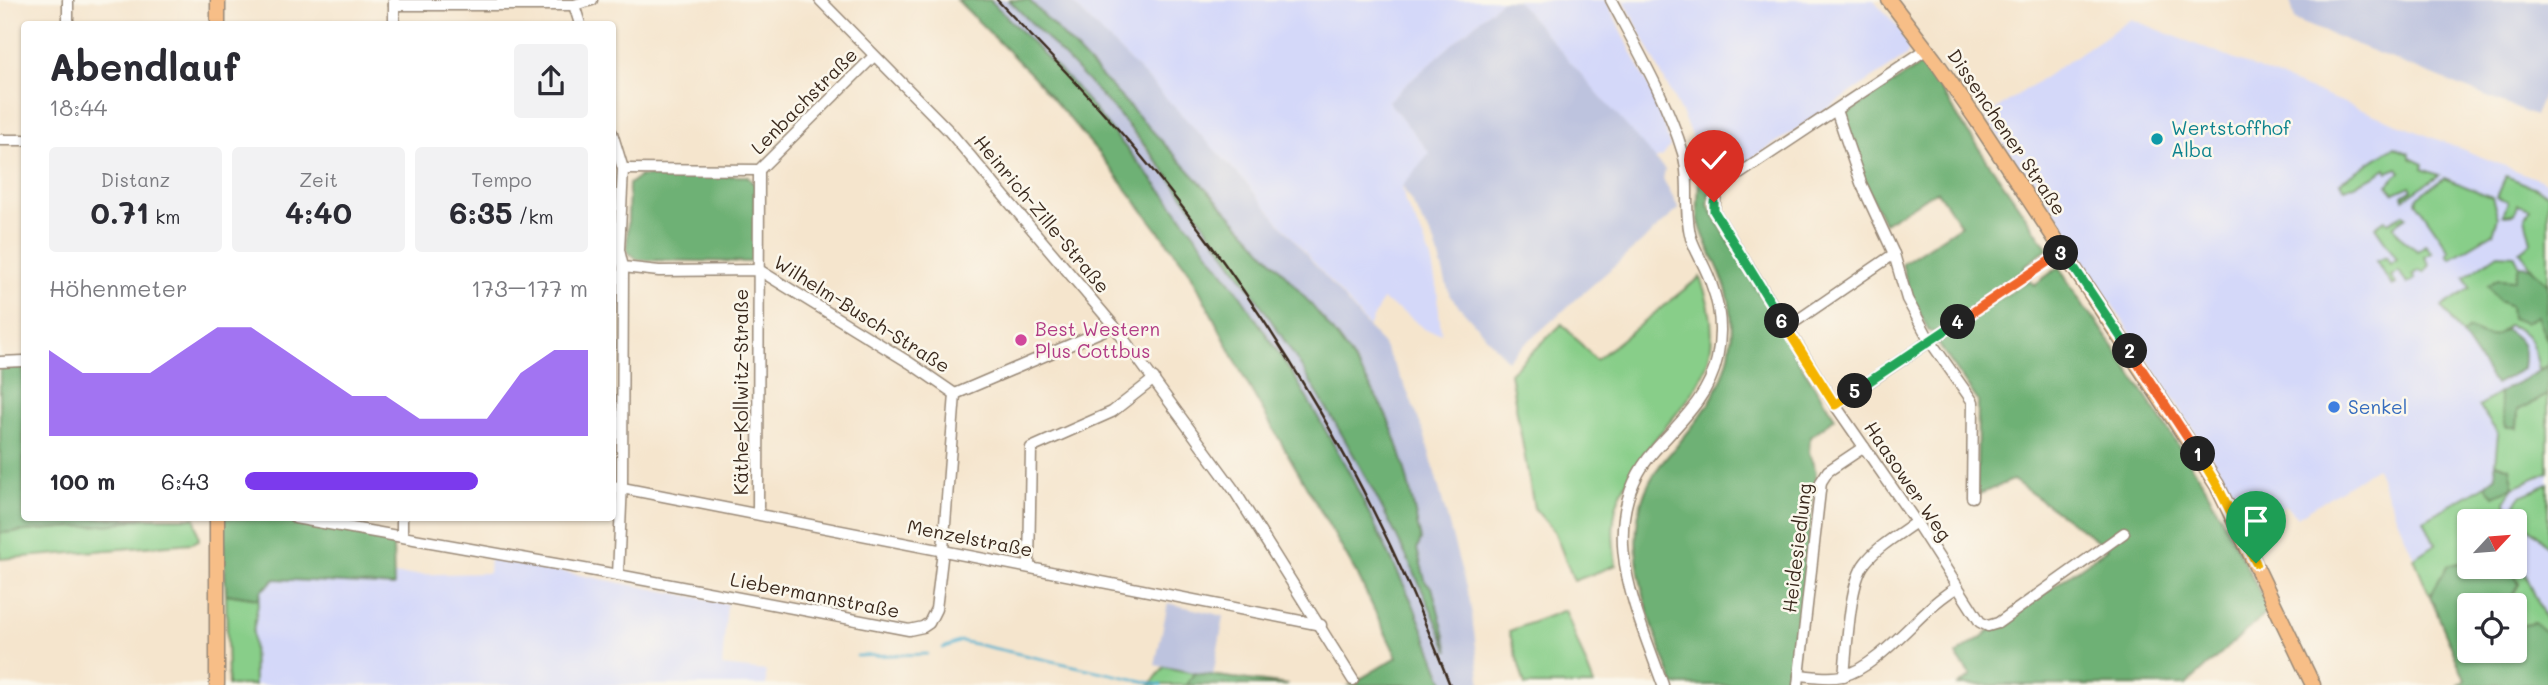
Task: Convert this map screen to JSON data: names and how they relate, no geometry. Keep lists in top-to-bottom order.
{
  "streets": {
    "main road": ["Dissenchener Straße"],
    "street": [
      "Lenbachstraße",
      "Heinrich-Zille-Straße",
      "Wilhelm-Busch-Straße",
      "Käthe-Kollwitz-Straße",
      "Haasower Weg",
      "Menzelstraße",
      "Heidesiedlung",
      "Liebermannstraße"
    ]
  },
  "crossings": [
    ["Lenbachstraße", "Heinrich-Zille-Straße"],
    ["Lenbachstraße", "Wilhelm-Busch-Straße"],
    ["Lenbachstraße", "Käthe-Kollwitz-Straße"],
    ["Heinrich-Zille-Straße", "Menzelstraße"],
    ["Wilhelm-Busch-Straße", "Käthe-Kollwitz-Straße"],
    ["Wilhelm-Busch-Straße", "Liebermannstraße"],
    ["Käthe-Kollwitz-Straße", "Menzelstraße"],
    ["Haasower Weg", "Heidesiedlung"],
    ["Menzelstraße", "Liebermannstraße"]
  ],
  "places": ["Wertstoffhof Alba", "Best Western Plus Cottbus", "Senkel"],
  "north": "top right",
  "page": {
    "heading": ["Abendlauf", "18:44"],
    "stats": [
      ["Distanz", "0.71 km"],
      ["Zeit", "4:40"],
      ["Tempo", "6:35 /km"]
    ],
    "pins": [
      "3",
      "6",
      "4",
      "2",
      "5",
      "1"
    ],
    "chart": ["Höhenmeter", "173–177 m"],
    "list": [
      {
        "name": "100 m",
        "note": "6:43"
      }
    ]
  }
}
